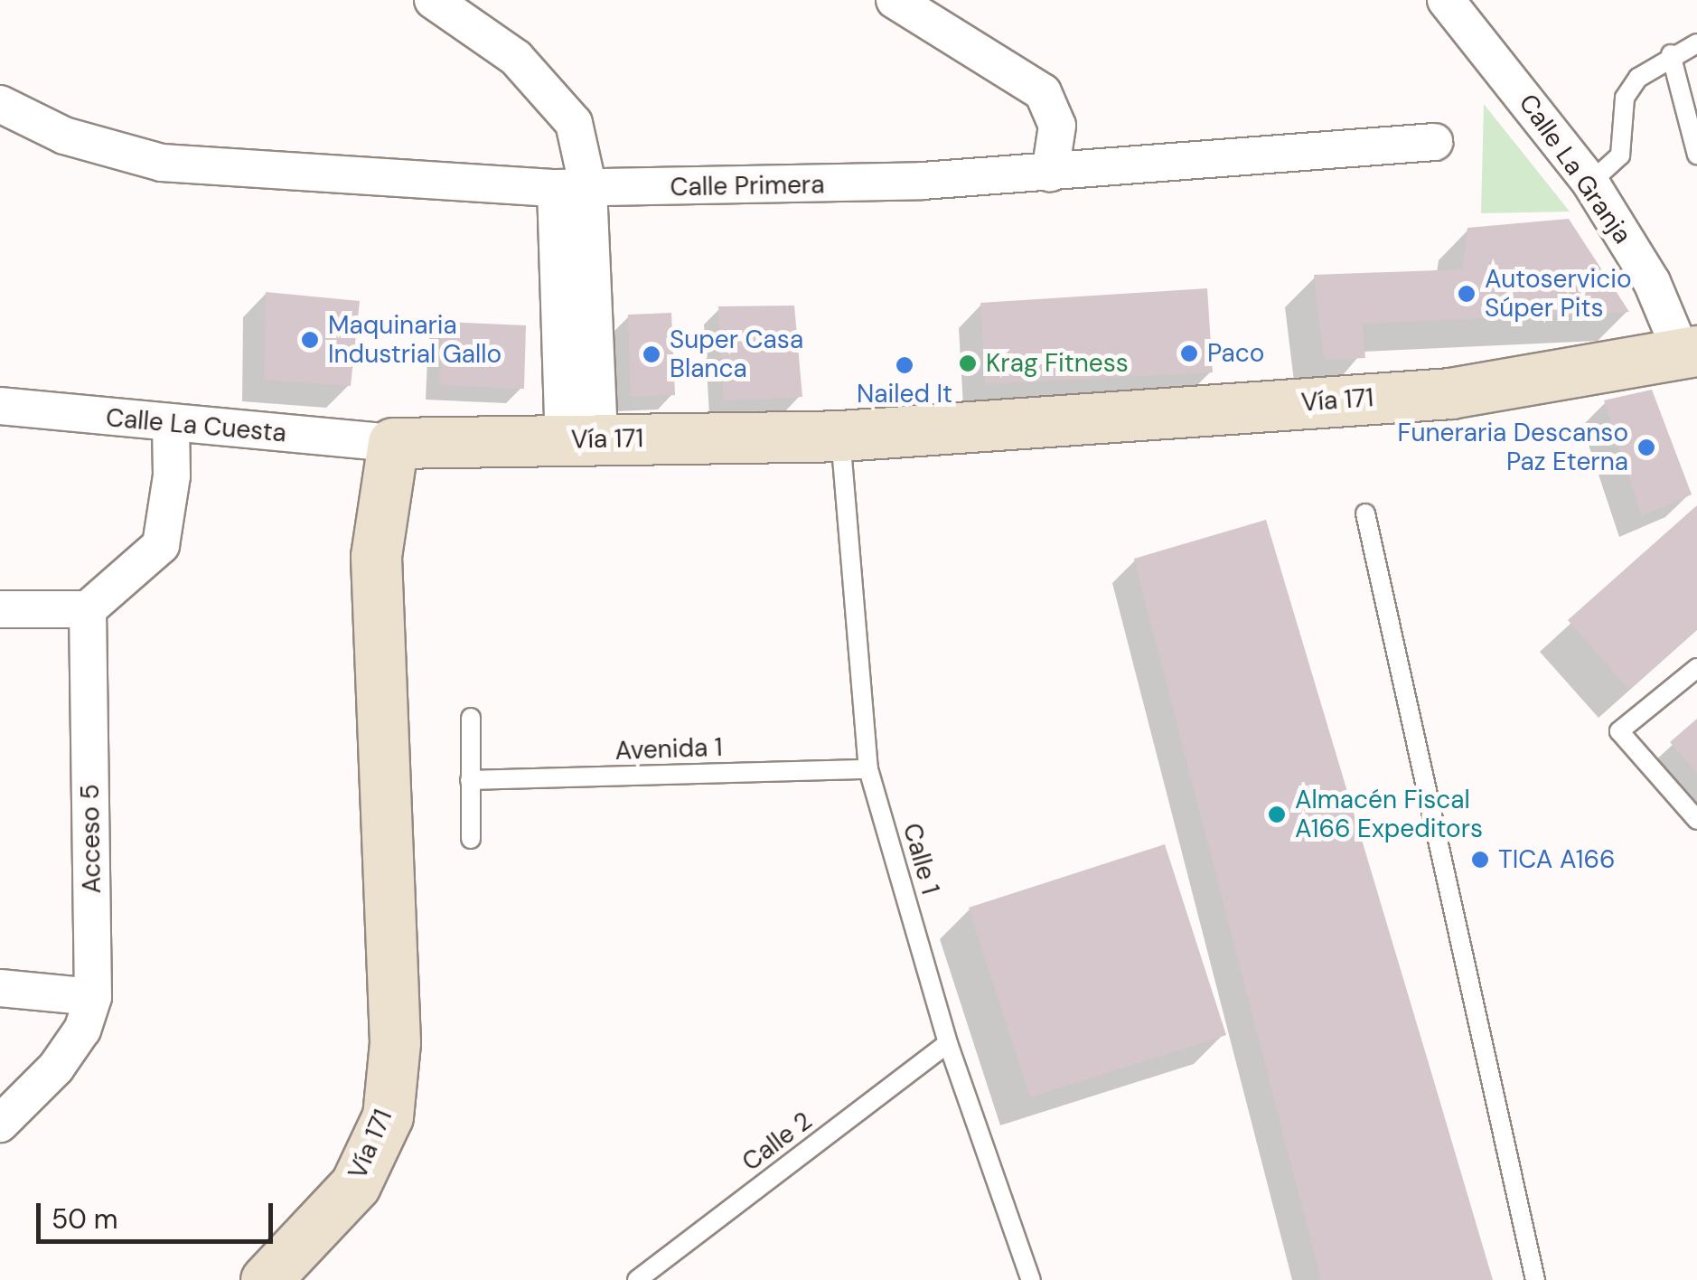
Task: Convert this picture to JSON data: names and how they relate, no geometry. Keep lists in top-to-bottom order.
{
  "streets": {
    "main road": ["Vía 171"],
    "street": [
      "Calle La Granja",
      "Calle Primera",
      "Calle La Cuesta",
      "Acceso 5"
    ],
    "lane": ["Avenida 1", "Calle 1", "Calle 2"]
  },
  "crossings": [
    ["Calle La Granja", "Vía 171"],
    ["Vía 171", "Calle La Cuesta"],
    ["Vía 171", "Calle 1"],
    ["Avenida 1", "Calle 1"],
    ["Calle 1", "Calle 2"]
  ],
  "places": [
    "Autoservicio Súper Pits",
    "Maquinaria Industrial Gallo",
    "Paco",
    "Super Casa Blanca",
    "Krag Fitness",
    "Nailed It",
    "Funeraria Descanso Paz Eterna",
    "Almacén Fiscal A166 Expeditors",
    "TICA A166"
  ],
  "scale_bar": "50 m"
}
